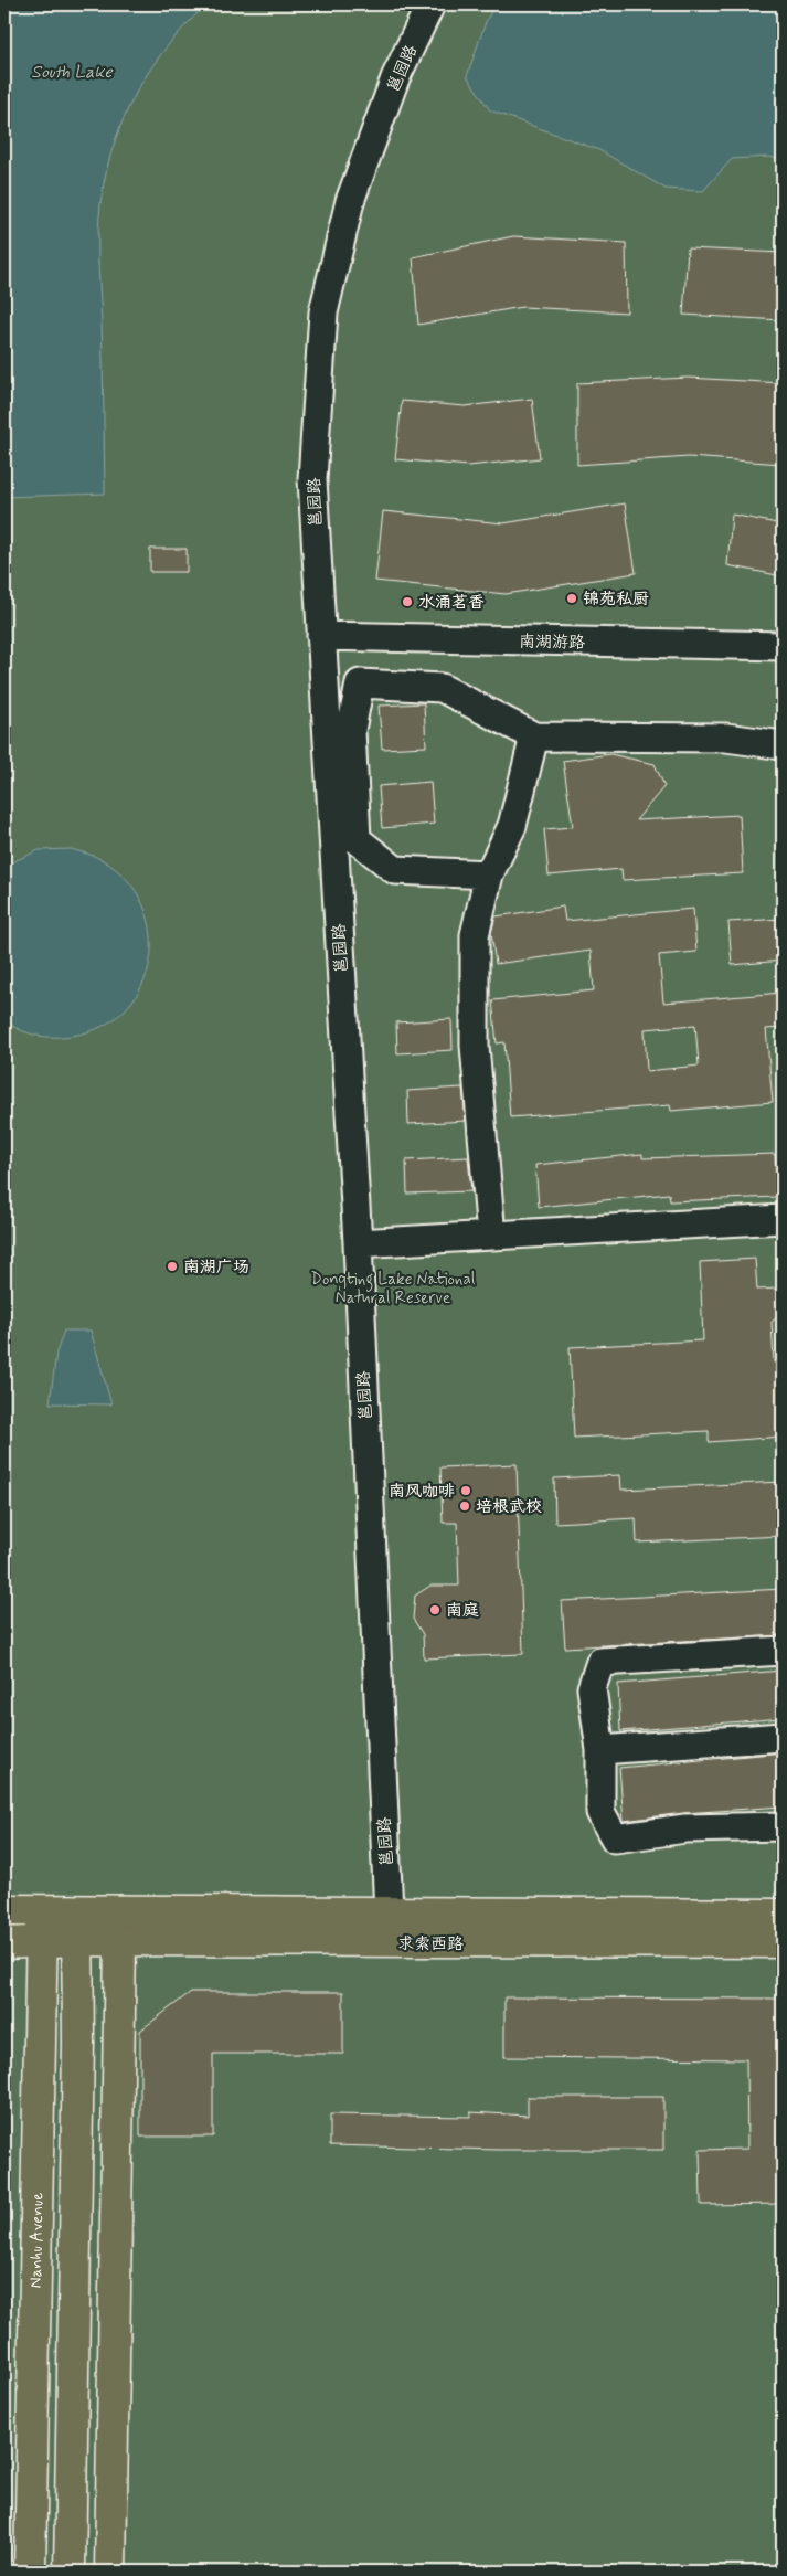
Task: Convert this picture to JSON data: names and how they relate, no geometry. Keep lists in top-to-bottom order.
{
  "streets": {
    "main road": ["求索西路", "Nanhu Avenue"],
    "street": ["邕园路", "南湖游路"]
  },
  "crossings": [
    ["邕园路", "南湖游路"],
    ["邕园路", "求索西路"],
    ["求索西路", "Nanhu Avenue"]
  ],
  "water": ["South Lake"],
  "parks": ["Dongting Lake National Natural Reserve"],
  "places": [
    "锦苑私厨",
    "水涌茗香",
    "南湖广场",
    "南风咖啡",
    "培根武校",
    "南庭"
  ]
}
